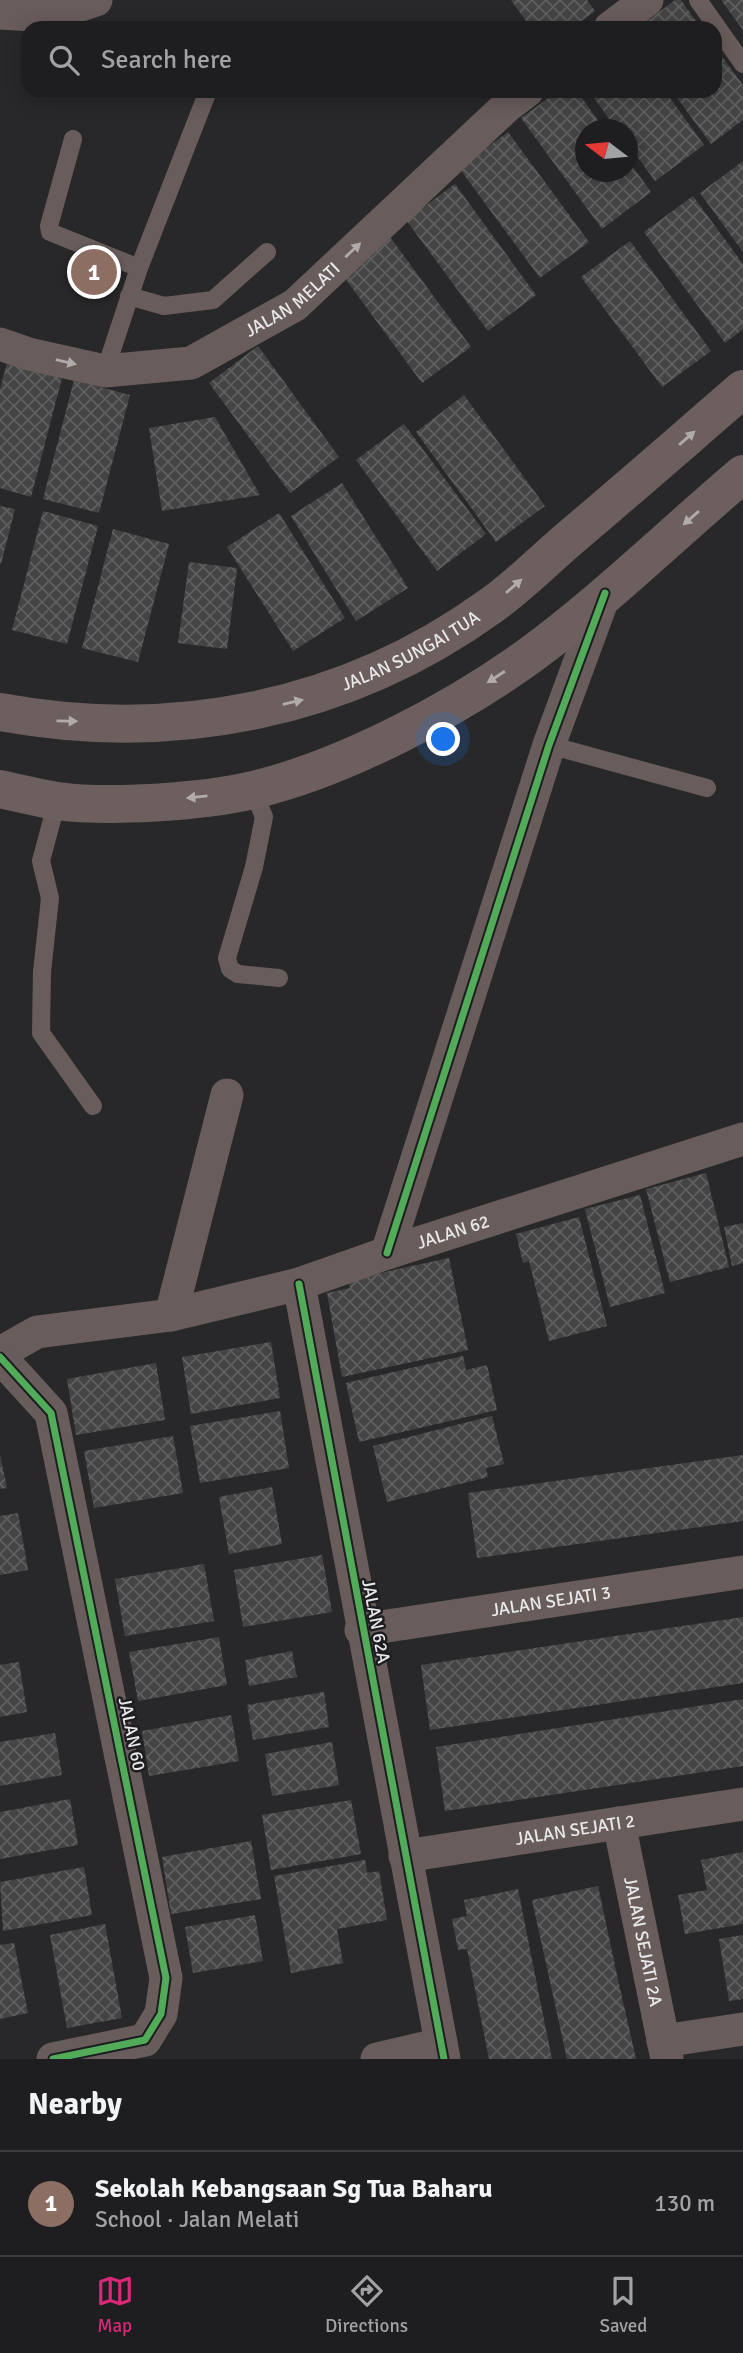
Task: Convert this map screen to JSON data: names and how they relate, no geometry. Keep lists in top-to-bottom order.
{
  "streets": {
    "main road": ["JALAN SUNGAI TUA"],
    "street": [
      "JALAN MELATI",
      "JALAN 62",
      "JALAN SEJATI 3",
      "JALAN 62A",
      "JALAN 60",
      "JALAN SEJATI 2",
      "JALAN SEJATI 2A"
    ]
  },
  "crossings": [
    ["JALAN 62", "JALAN 62A"],
    ["JALAN 62", "JALAN 60"],
    ["JALAN SEJATI 3", "JALAN 62A"],
    ["JALAN 62A", "JALAN SEJATI 2"],
    ["JALAN SEJATI 2", "JALAN SEJATI 2A"]
  ],
  "one_way": ["JALAN MELATI"],
  "north": "left",
  "page": {
    "search": "Search here",
    "pins": "1",
    "heading": "Nearby",
    "list": [
      {
        "mark": "1",
        "name": "Sekolah Kebangsaan Sg Tua Baharu",
        "note": "School · Jalan Melati",
        "value": "130 m"
      }
    ],
    "nav": ["Map", "Directions", "Saved"]
  }
}
